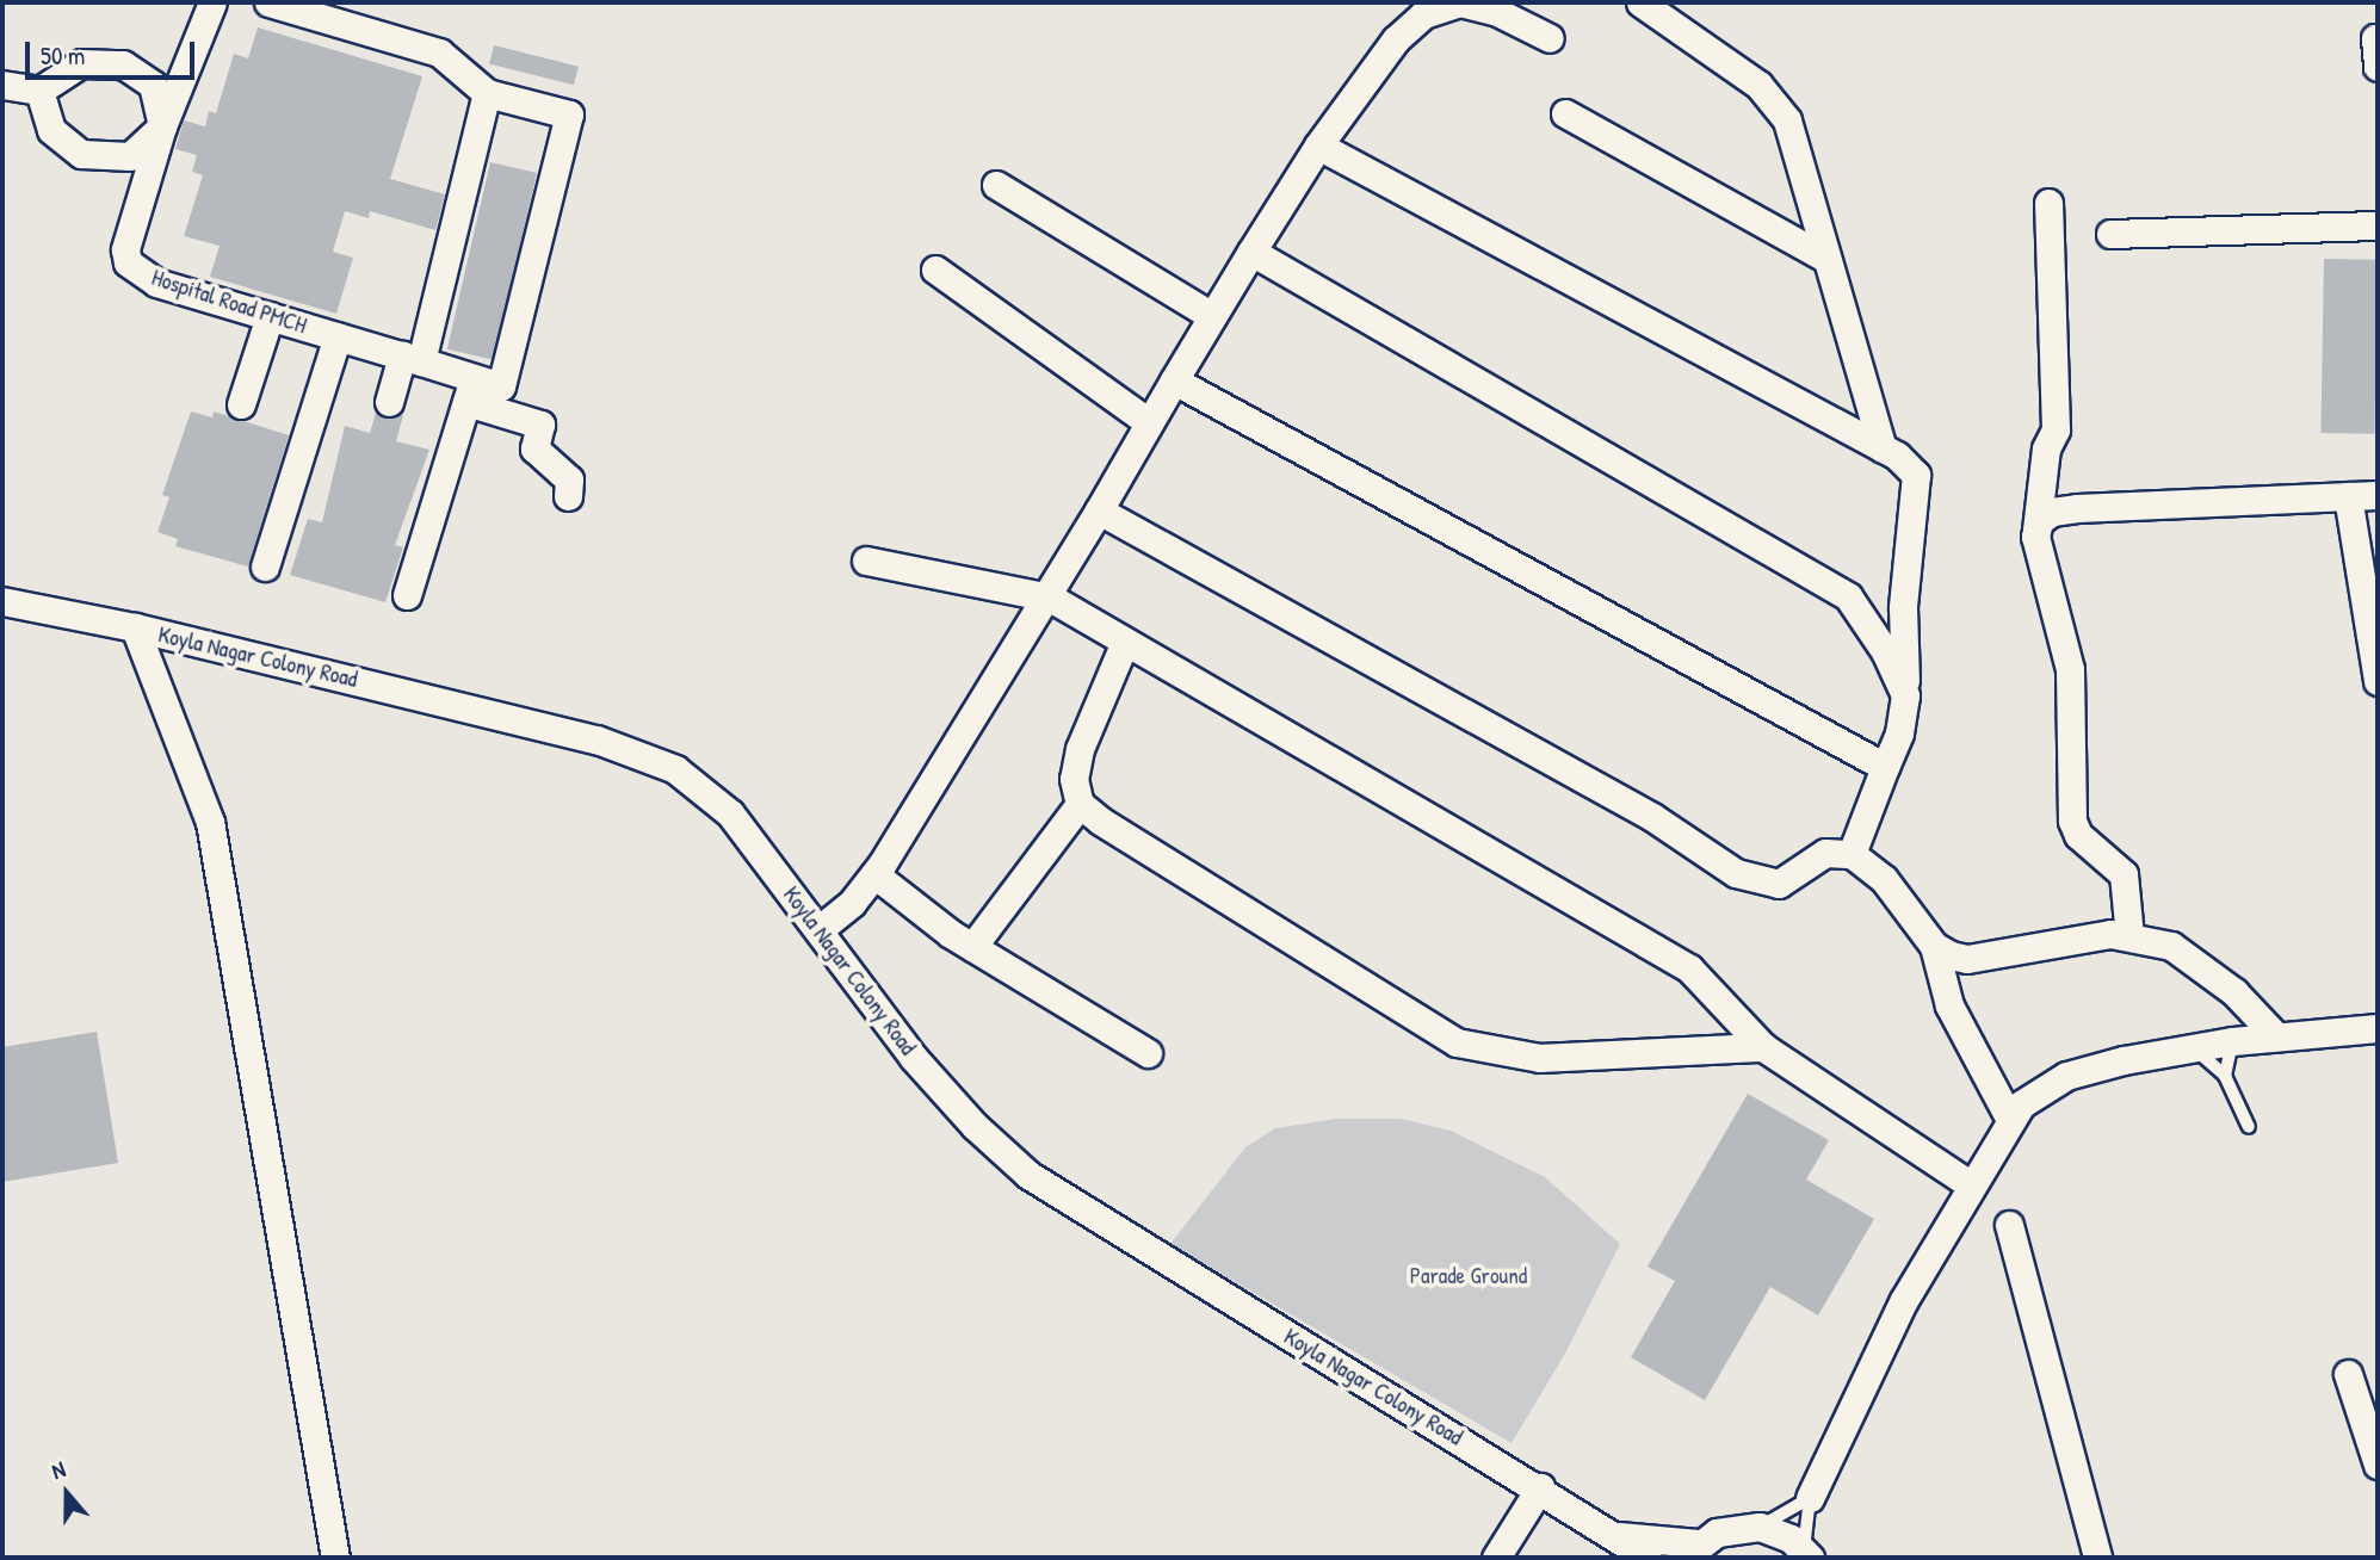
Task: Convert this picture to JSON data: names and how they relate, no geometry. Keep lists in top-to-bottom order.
{
  "streets": {
    "street": ["Hospital Road PMCH", "Koyla Nagar Colony Road"]
  },
  "parks": ["Parade Ground"],
  "scale_bar": "50 m",
  "north": "top"
}
